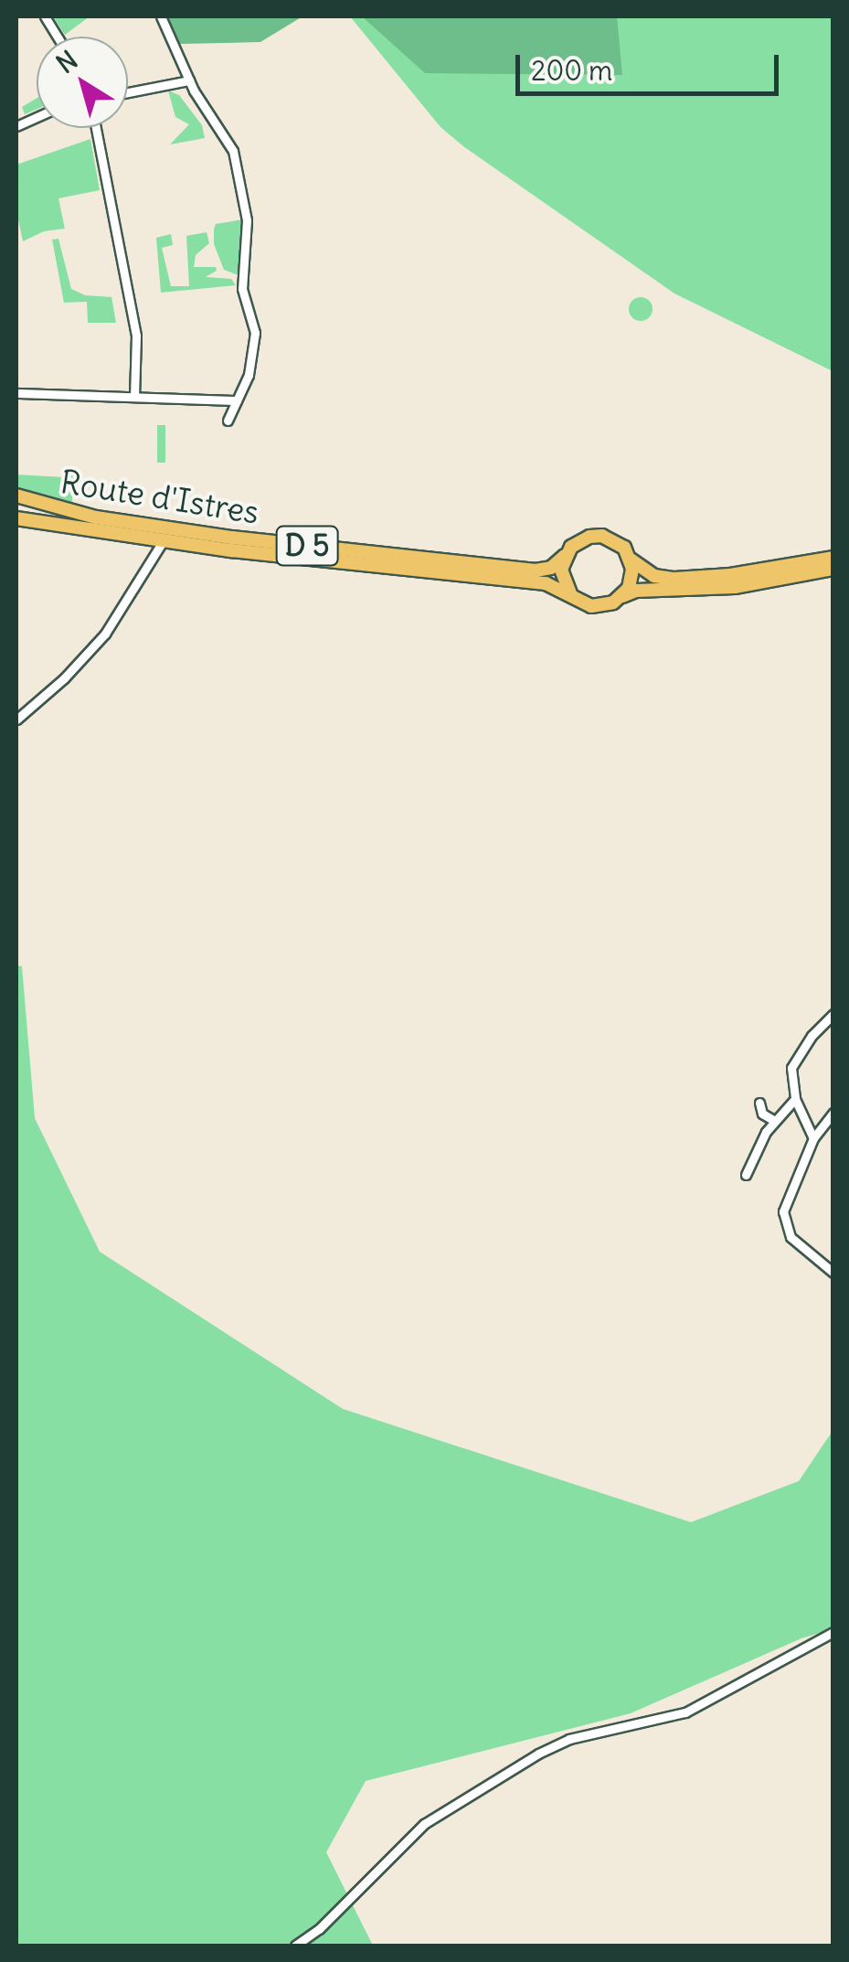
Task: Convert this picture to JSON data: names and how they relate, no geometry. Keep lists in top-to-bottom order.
{
  "streets": {
    "main road": ["Route d'Istres", "D 5"]
  },
  "scale_bar": "200 m",
  "north": "top left"
}
